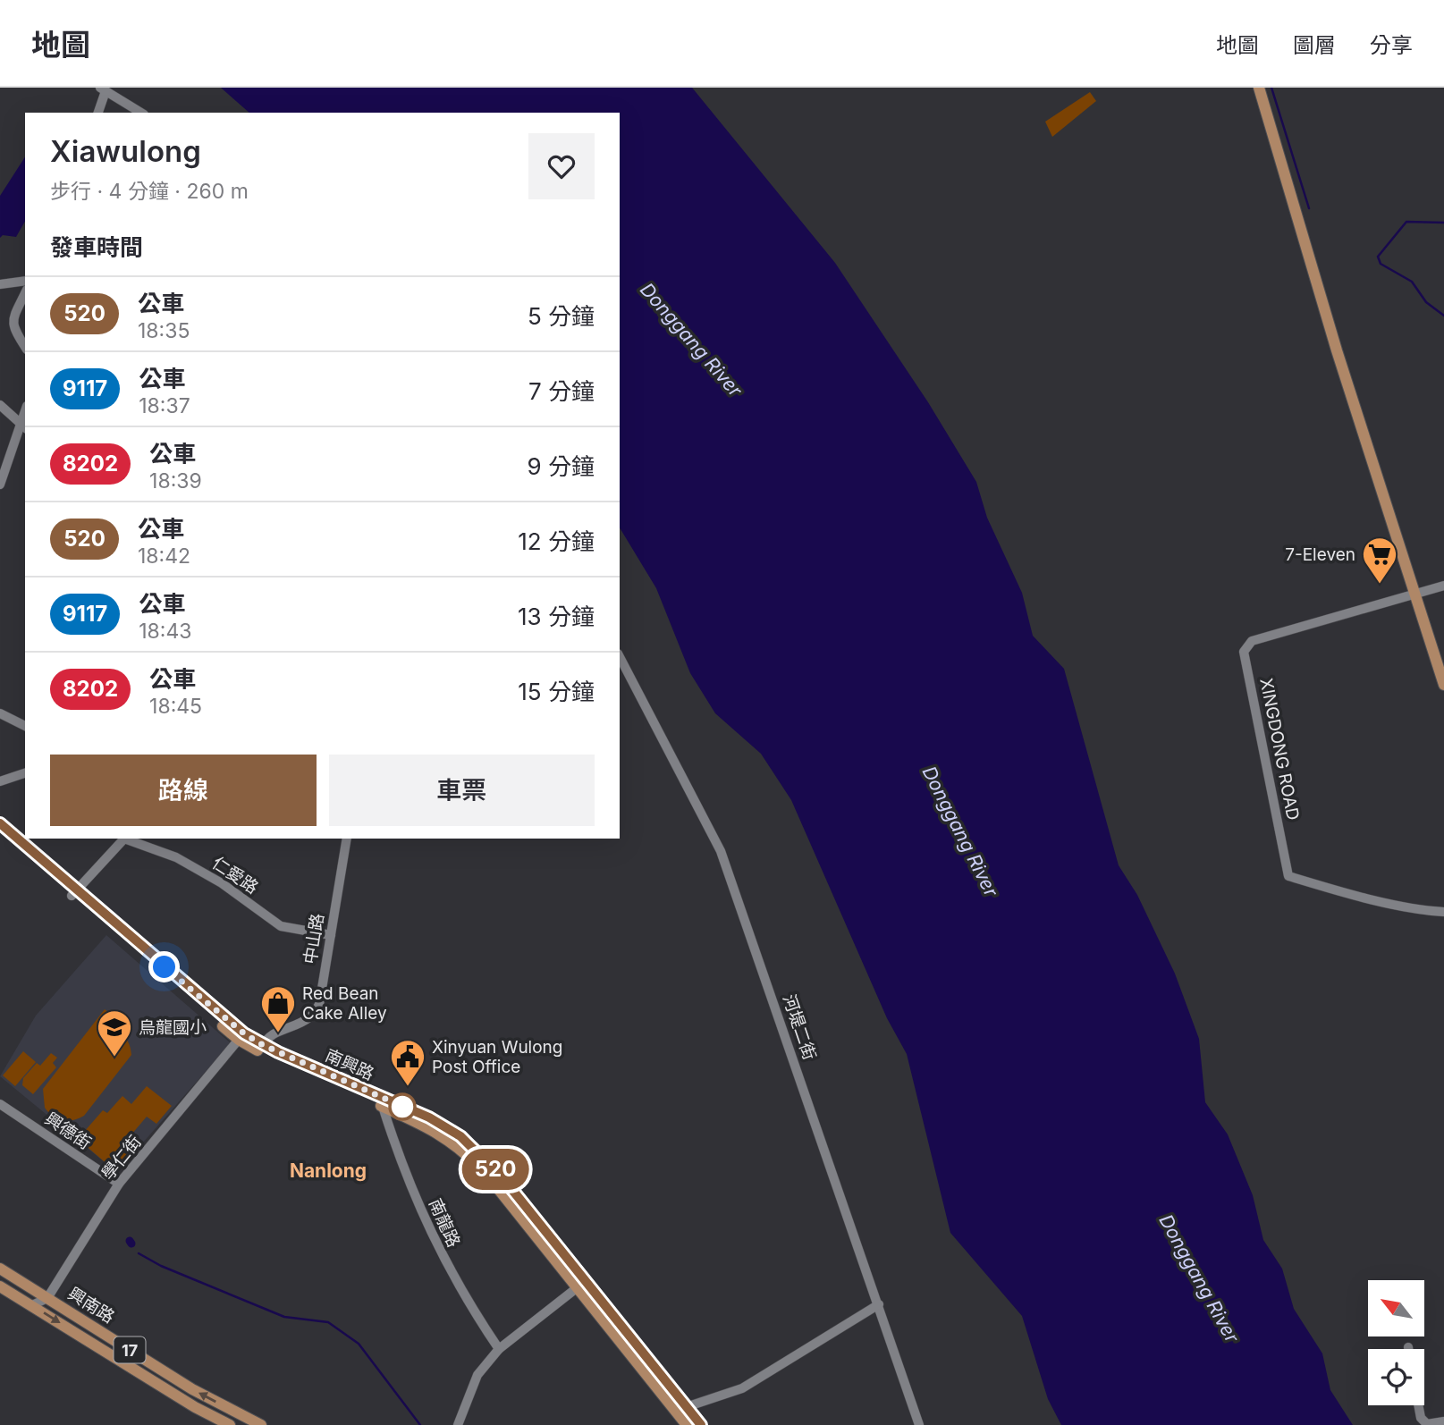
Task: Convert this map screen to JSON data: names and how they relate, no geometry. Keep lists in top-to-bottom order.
{
  "streets": {
    "main road": ["南興路", "興南路", "17"],
    "street": [
      "XINGDONG ROAD",
      "仁愛路",
      "中山路",
      "河堤二街",
      "興德街",
      "學仁街",
      "南龍路"
    ]
  },
  "crossings": [
    ["仁愛路", "中山路"],
    ["仁愛路", "南興路"],
    ["中山路", "南興路"],
    ["南興路", "學仁街"],
    ["南興路", "南龍路"],
    ["興德街", "學仁街"],
    ["學仁街", "興南路"]
  ],
  "districts": ["Nanlong"],
  "water": ["Donggang River"],
  "places": {
    "supermarket": ["7-Eleven"],
    "shop": ["Red Bean Cake Alley"],
    "school or university": ["烏龍國小"],
    "public building": ["Xinyuan Wulong Post Office"]
  },
  "lines": ["bus line 520"],
  "north": "top left",
  "page": {
    "header": "地圖",
    "nav": ["地圖", "圖層", "分享"],
    "on_map": "520",
    "heading": [
      ["Xiawulong", "步行 · 4 分鐘 · 260 m"],
      "發車時間"
    ],
    "list": [
      {
        "mark": "520",
        "name": "公車",
        "note": "18:35",
        "value": "5 分鐘"
      },
      {
        "mark": "9117",
        "name": "公車",
        "note": "18:37",
        "value": "7 分鐘"
      },
      {
        "mark": "8202",
        "name": "公車",
        "note": "18:39",
        "value": "9 分鐘"
      },
      {
        "mark": "520",
        "name": "公車",
        "note": "18:42",
        "value": "12 分鐘"
      },
      {
        "mark": "9117",
        "name": "公車",
        "note": "18:43",
        "value": "13 分鐘"
      },
      {
        "mark": "8202",
        "name": "公車",
        "note": "18:45",
        "value": "15 分鐘"
      }
    ],
    "buttons": ["路線", "車票"]
  }
}
